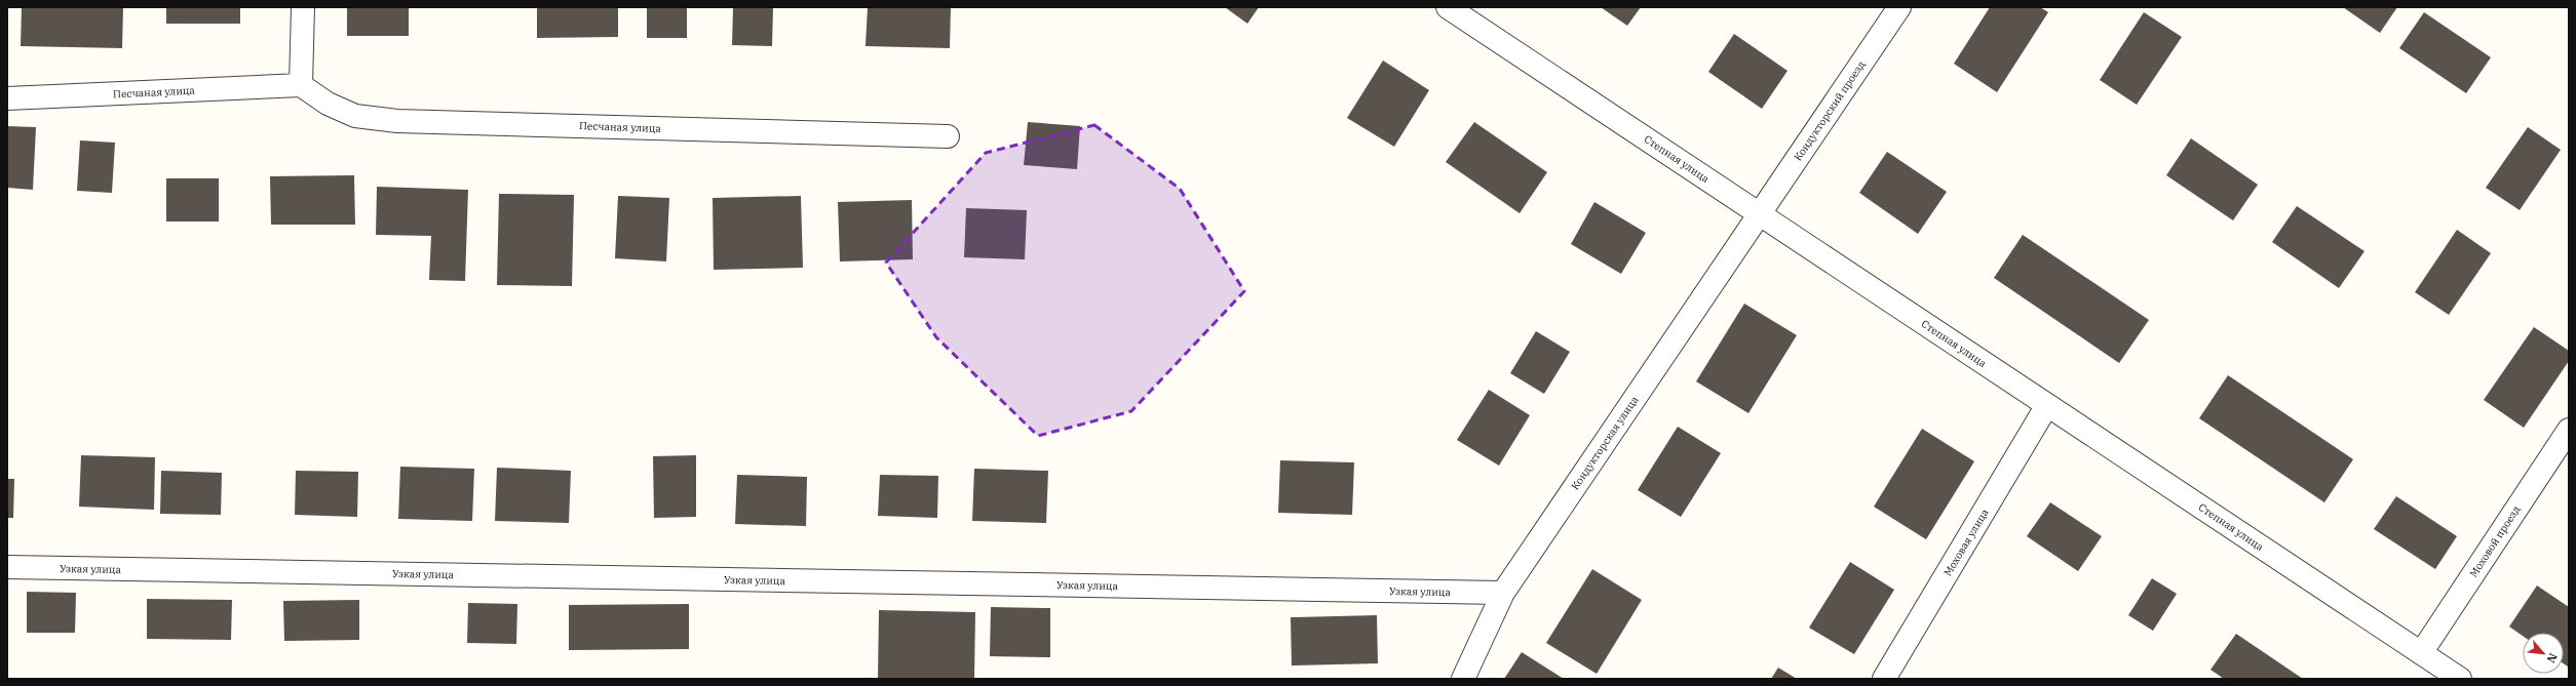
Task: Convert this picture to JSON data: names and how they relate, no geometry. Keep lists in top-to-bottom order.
{
  "streets": {
    "street": [
      "Песчаная улица",
      "Кондукторский проезд",
      "Степная улица",
      "Кондукторская улица",
      "Моховой проезд",
      "Моховая улица",
      "Узкая улица"
    ]
  },
  "crossings": [
    ["Кондукторский проезд", "Степная улица"],
    ["Кондукторский проезд", "Кондукторская улица"],
    ["Степная улица", "Кондукторская улица"],
    ["Степная улица", "Моховой проезд"],
    ["Степная улица", "Моховая улица"],
    ["Кондукторская улица", "Узкая улица"]
  ],
  "north": "bottom right"
}
